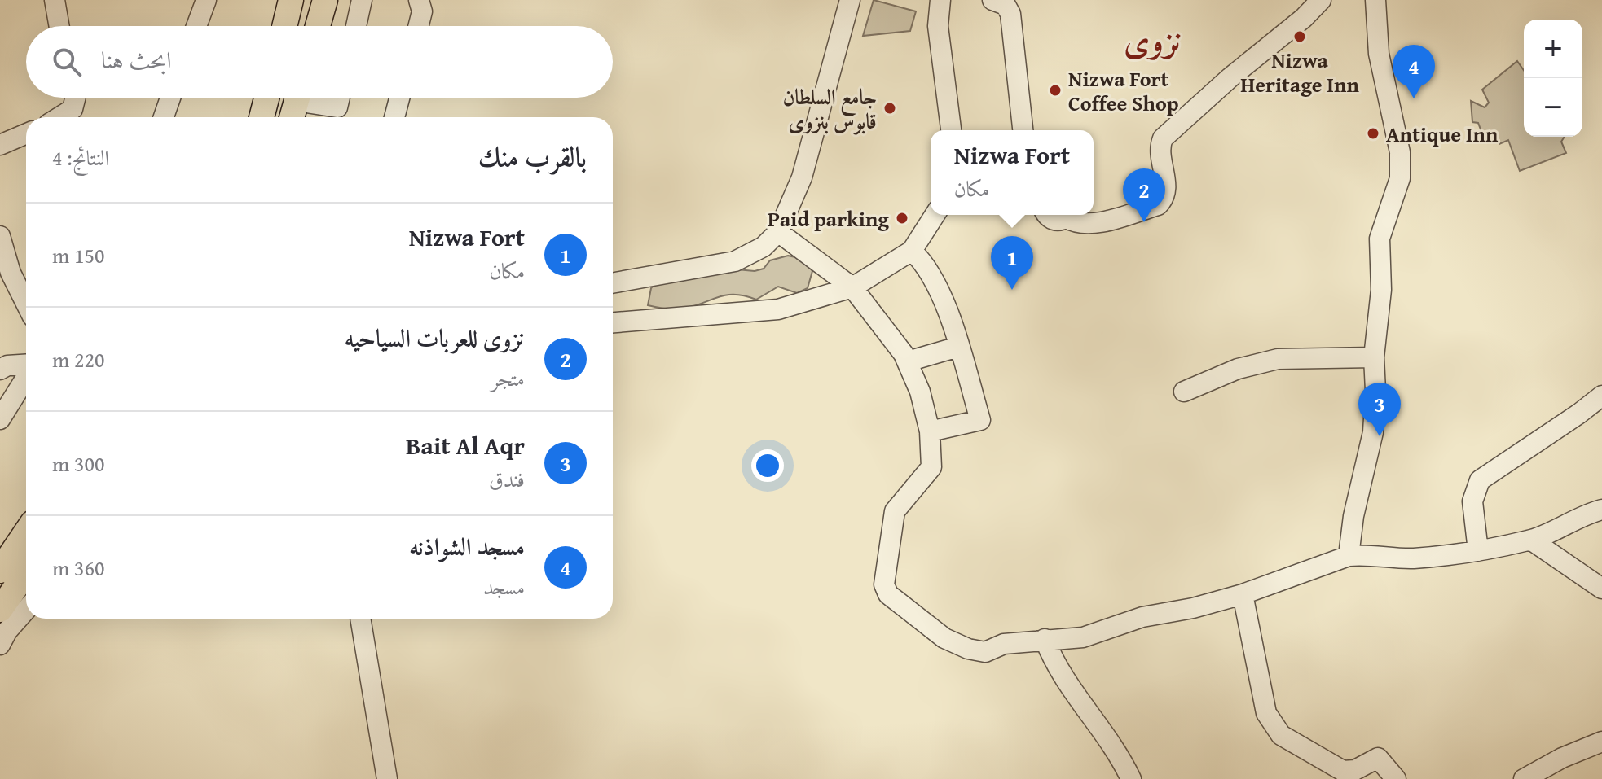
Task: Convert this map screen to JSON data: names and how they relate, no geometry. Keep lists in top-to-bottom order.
{
  "districts": ["نزوى"],
  "places": [
    "Nizwa Heritage Inn",
    "Nizwa Fort Coffee Shop",
    "جامع السلطان قابوس بنزوى",
    "Antique Inn",
    "Paid parking"
  ],
  "page": {
    "map_buttons": ["+", "−"],
    "search": "ابحث هنا",
    "pins": [
      "4",
      "2",
      "1",
      "3"
    ],
    "heading": ["بالقرب منك", "النتائج: 4"],
    "popup": ["Nizwa Fort", "مكان"],
    "list": [
      {
        "mark": "1",
        "name": "Nizwa Fort",
        "note": "مكان",
        "value": "150 m"
      },
      {
        "mark": "2",
        "name": "نزوى للعربات السياحيه",
        "note": "متجر",
        "value": "220 m"
      },
      {
        "mark": "3",
        "name": "Bait Al Aqr",
        "note": "فندق",
        "value": "300 m"
      },
      {
        "mark": "4",
        "name": "مسجد الشواذنه",
        "note": "مسجد",
        "value": "360 m"
      }
    ]
  }
}
